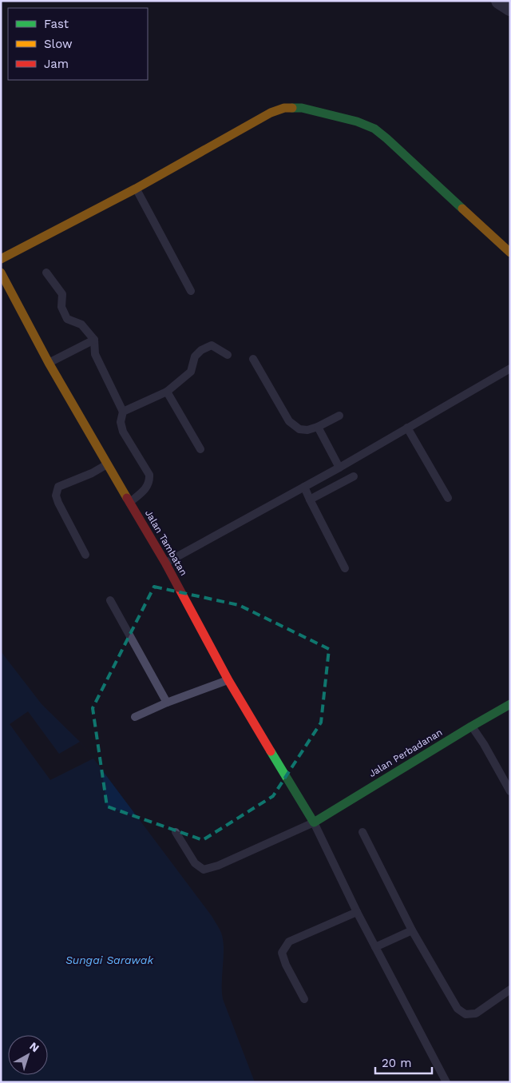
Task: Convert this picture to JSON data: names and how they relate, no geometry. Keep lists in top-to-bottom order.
{
  "streets": {
    "street": ["Jalan Tambatan", "Jalan Perbadanan"]
  },
  "crossings": [
    ["Jalan Tambatan", "Jalan Perbadanan"]
  ],
  "water": ["Sungai Sarawak"],
  "legend": ["Fast", "Slow", "Jam"],
  "scale_bar": "20 m",
  "north": "top right"
}
